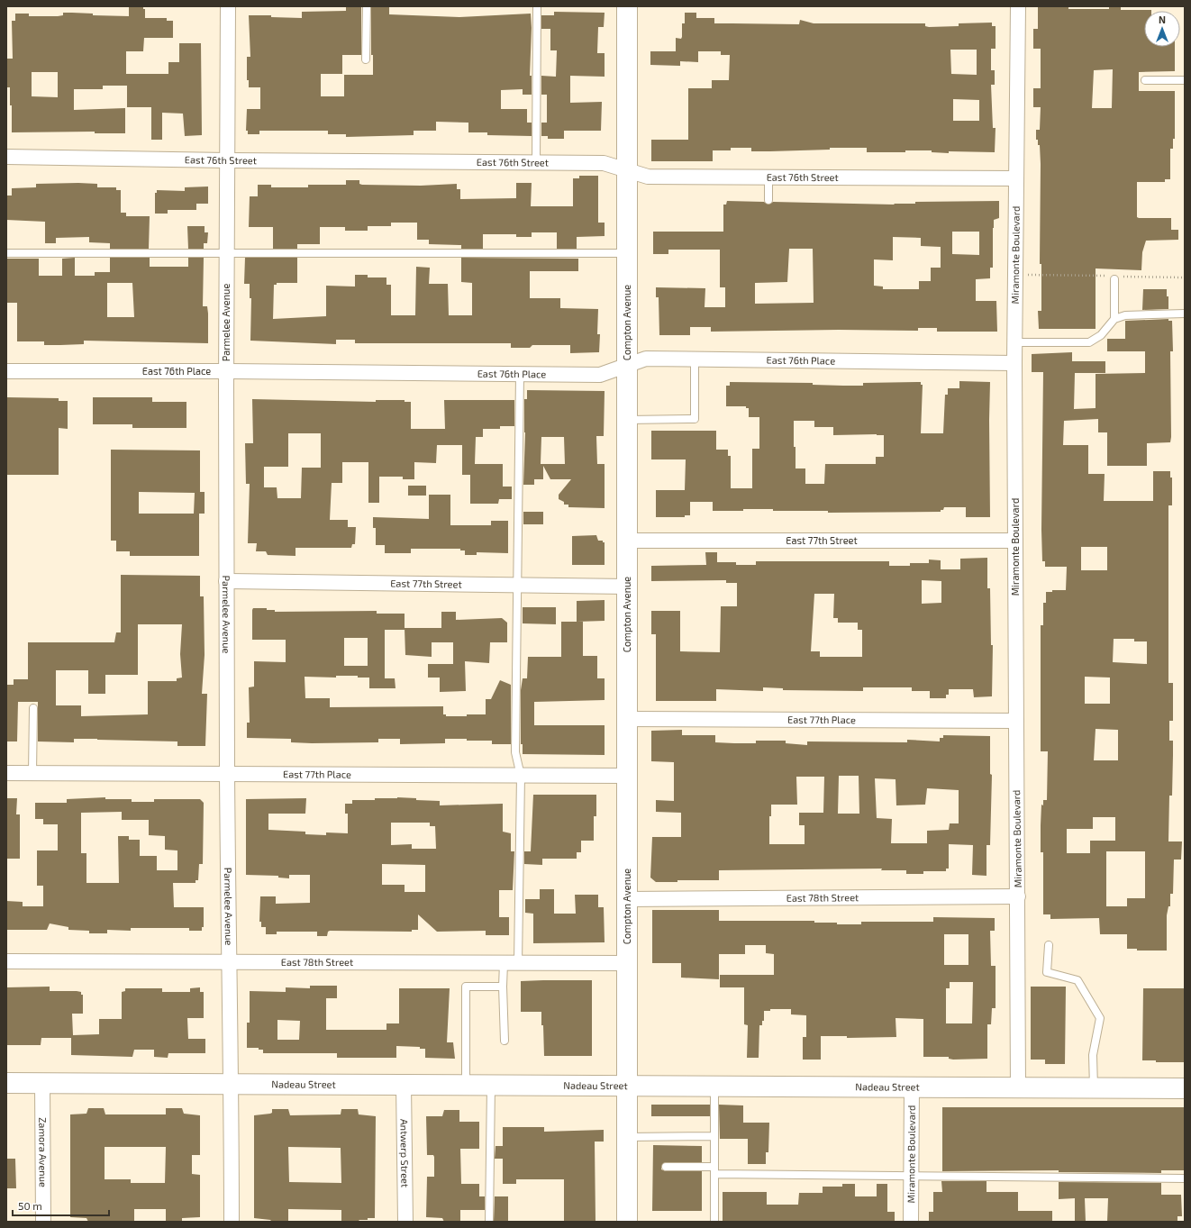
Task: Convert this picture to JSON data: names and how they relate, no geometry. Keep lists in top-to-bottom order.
{
  "streets": {
    "main road": ["Compton Avenue", "Nadeau Street"],
    "street": [
      "East 76th Street",
      "Miramonte Boulevard",
      "Parmelee Avenue",
      "East 76th Place",
      "East 77th Street",
      "East 77th Place",
      "East 78th Street",
      "Zamora Avenue",
      "Antwerp Street"
    ]
  },
  "crossings": [
    ["East 76th Street", "Miramonte Boulevard"],
    ["East 76th Street", "Parmelee Avenue"],
    ["East 76th Street", "Compton Avenue"],
    ["Miramonte Boulevard", "East 76th Place"],
    ["Miramonte Boulevard", "East 77th Street"],
    ["Miramonte Boulevard", "East 77th Place"],
    ["Miramonte Boulevard", "East 78th Street"],
    ["Miramonte Boulevard", "Nadeau Street"],
    ["Parmelee Avenue", "East 76th Place"],
    ["Parmelee Avenue", "East 77th Street"],
    ["Parmelee Avenue", "East 77th Place"],
    ["Parmelee Avenue", "East 78th Street"],
    ["Parmelee Avenue", "Nadeau Street"],
    ["Compton Avenue", "East 76th Place"],
    ["Compton Avenue", "East 77th Street"],
    ["Compton Avenue", "East 77th Place"],
    ["Compton Avenue", "East 78th Street"],
    ["Compton Avenue", "Nadeau Street"],
    ["Nadeau Street", "Zamora Avenue"],
    ["Nadeau Street", "Antwerp Street"]
  ],
  "scale_bar": "50 m",
  "north": "top"
}
